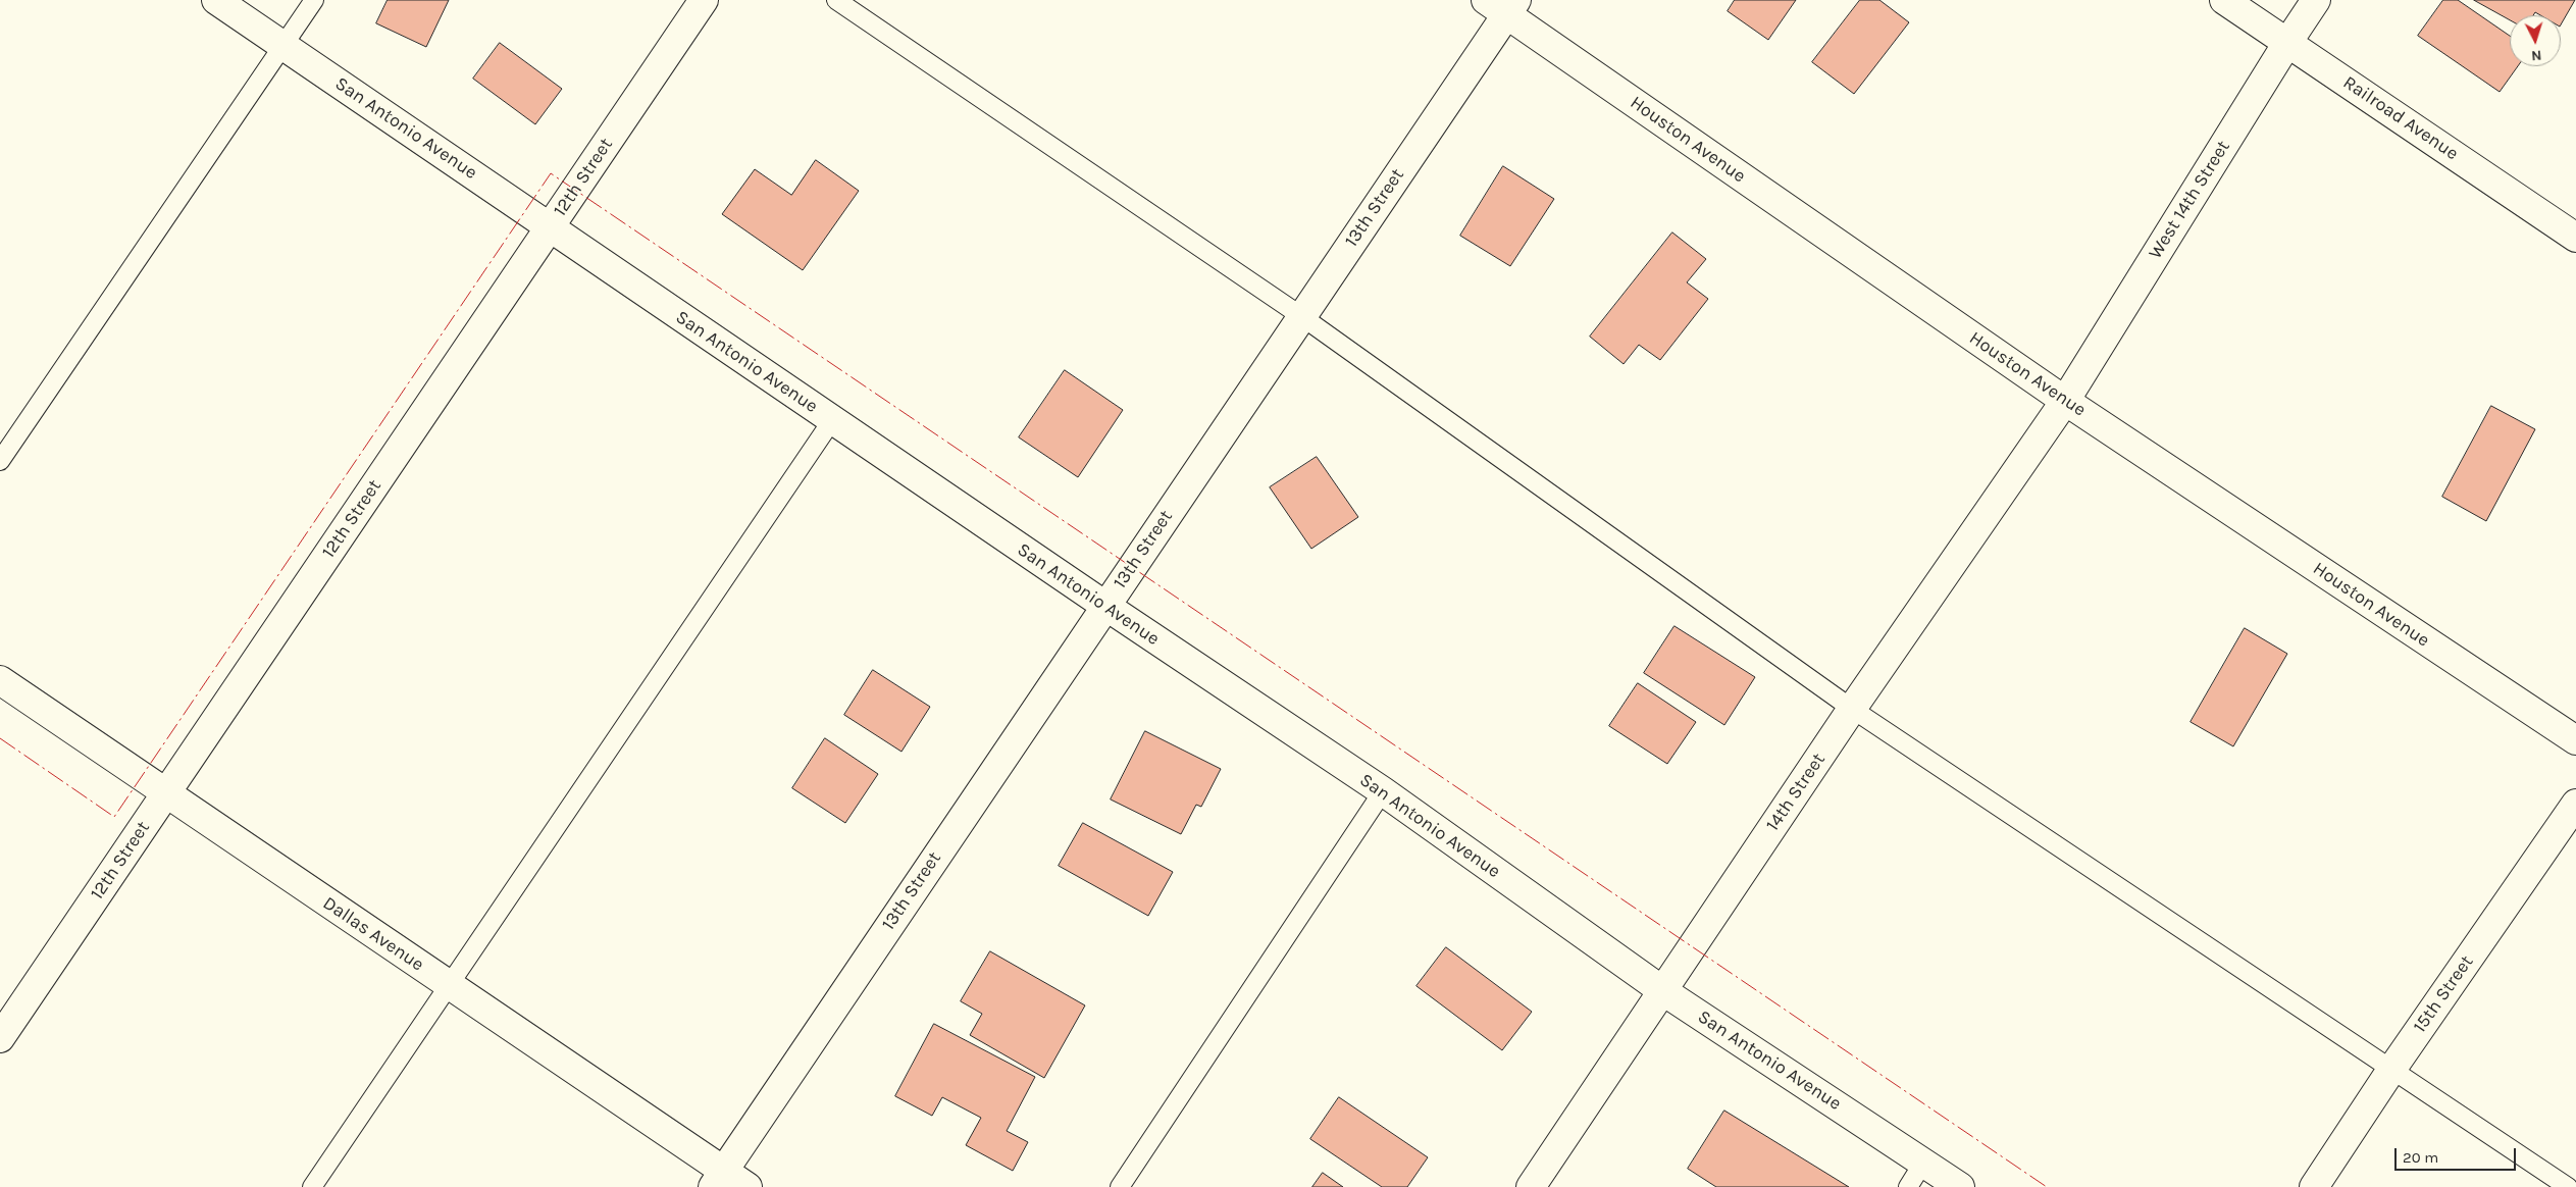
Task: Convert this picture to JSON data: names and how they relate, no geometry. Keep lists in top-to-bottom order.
{
  "streets": {
    "street": [
      "Railroad Avenue",
      "San Antonio Avenue",
      "Houston Avenue",
      "12th Street",
      "West 14th Street",
      "13th Street",
      "14th Street",
      "Dallas Avenue",
      "15th Street"
    ]
  },
  "crossings": [
    ["Railroad Avenue", "West 14th Street"],
    ["San Antonio Avenue", "12th Street"],
    ["San Antonio Avenue", "13th Street"],
    ["San Antonio Avenue", "14th Street"],
    ["Houston Avenue", "West 14th Street"],
    ["Houston Avenue", "13th Street"],
    ["Houston Avenue", "14th Street"],
    ["12th Street", "Dallas Avenue"],
    ["West 14th Street", "14th Street"],
    ["13th Street", "Dallas Avenue"]
  ],
  "scale_bar": "20 m",
  "north": "bottom"
}
